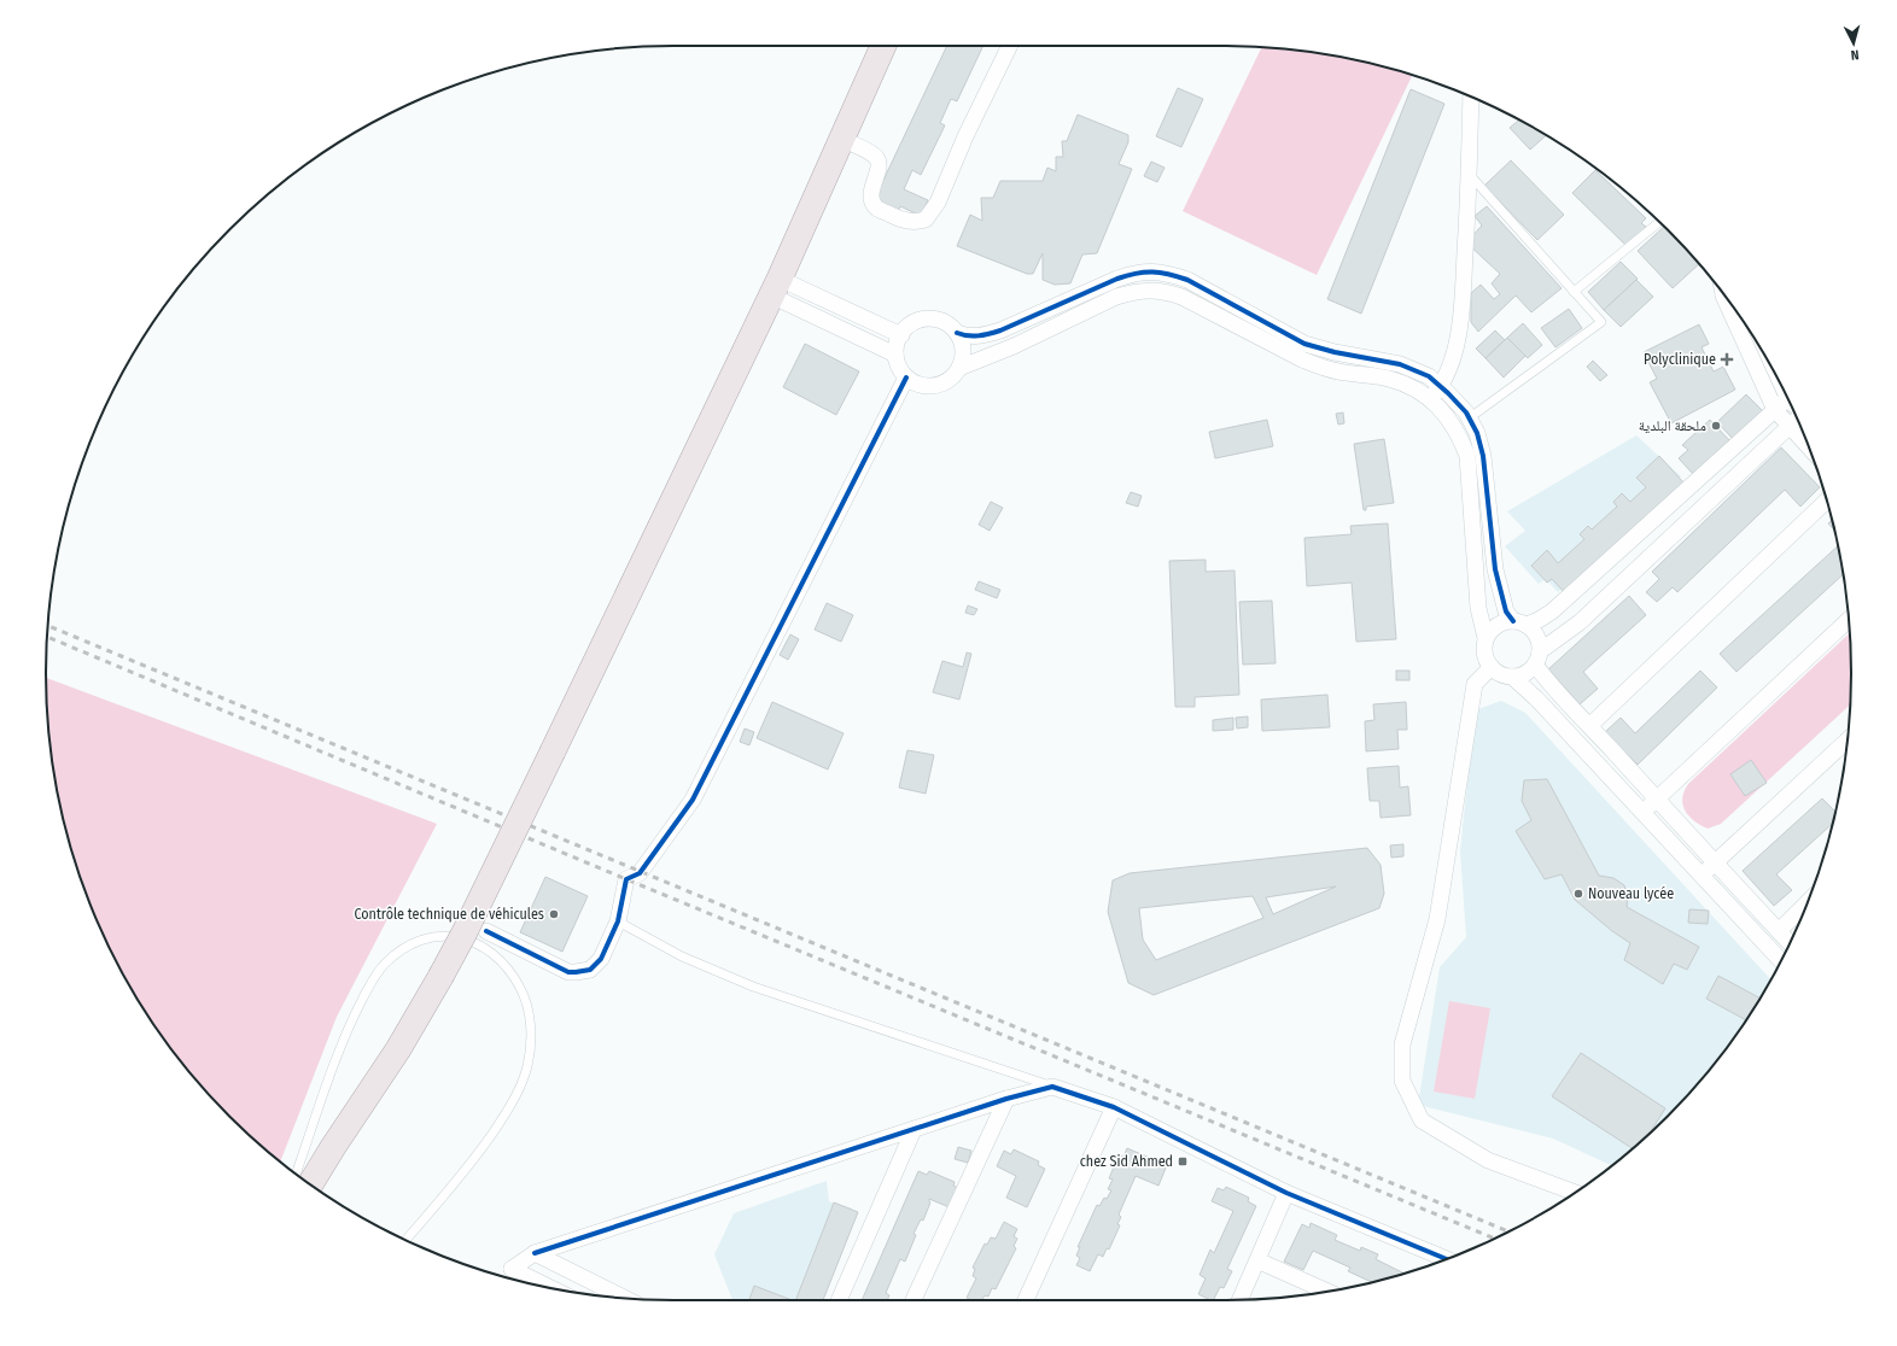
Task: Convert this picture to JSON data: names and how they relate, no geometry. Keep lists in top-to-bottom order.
{
  "places": {
    "health": ["Polyclinique"],
    "other": ["ملحقة البلدية", "Nouveau lycée", "Contrôle technique de véhicules"],
    "transit": ["chez Sid Ahmed"]
  },
  "north": "bottom"
}
